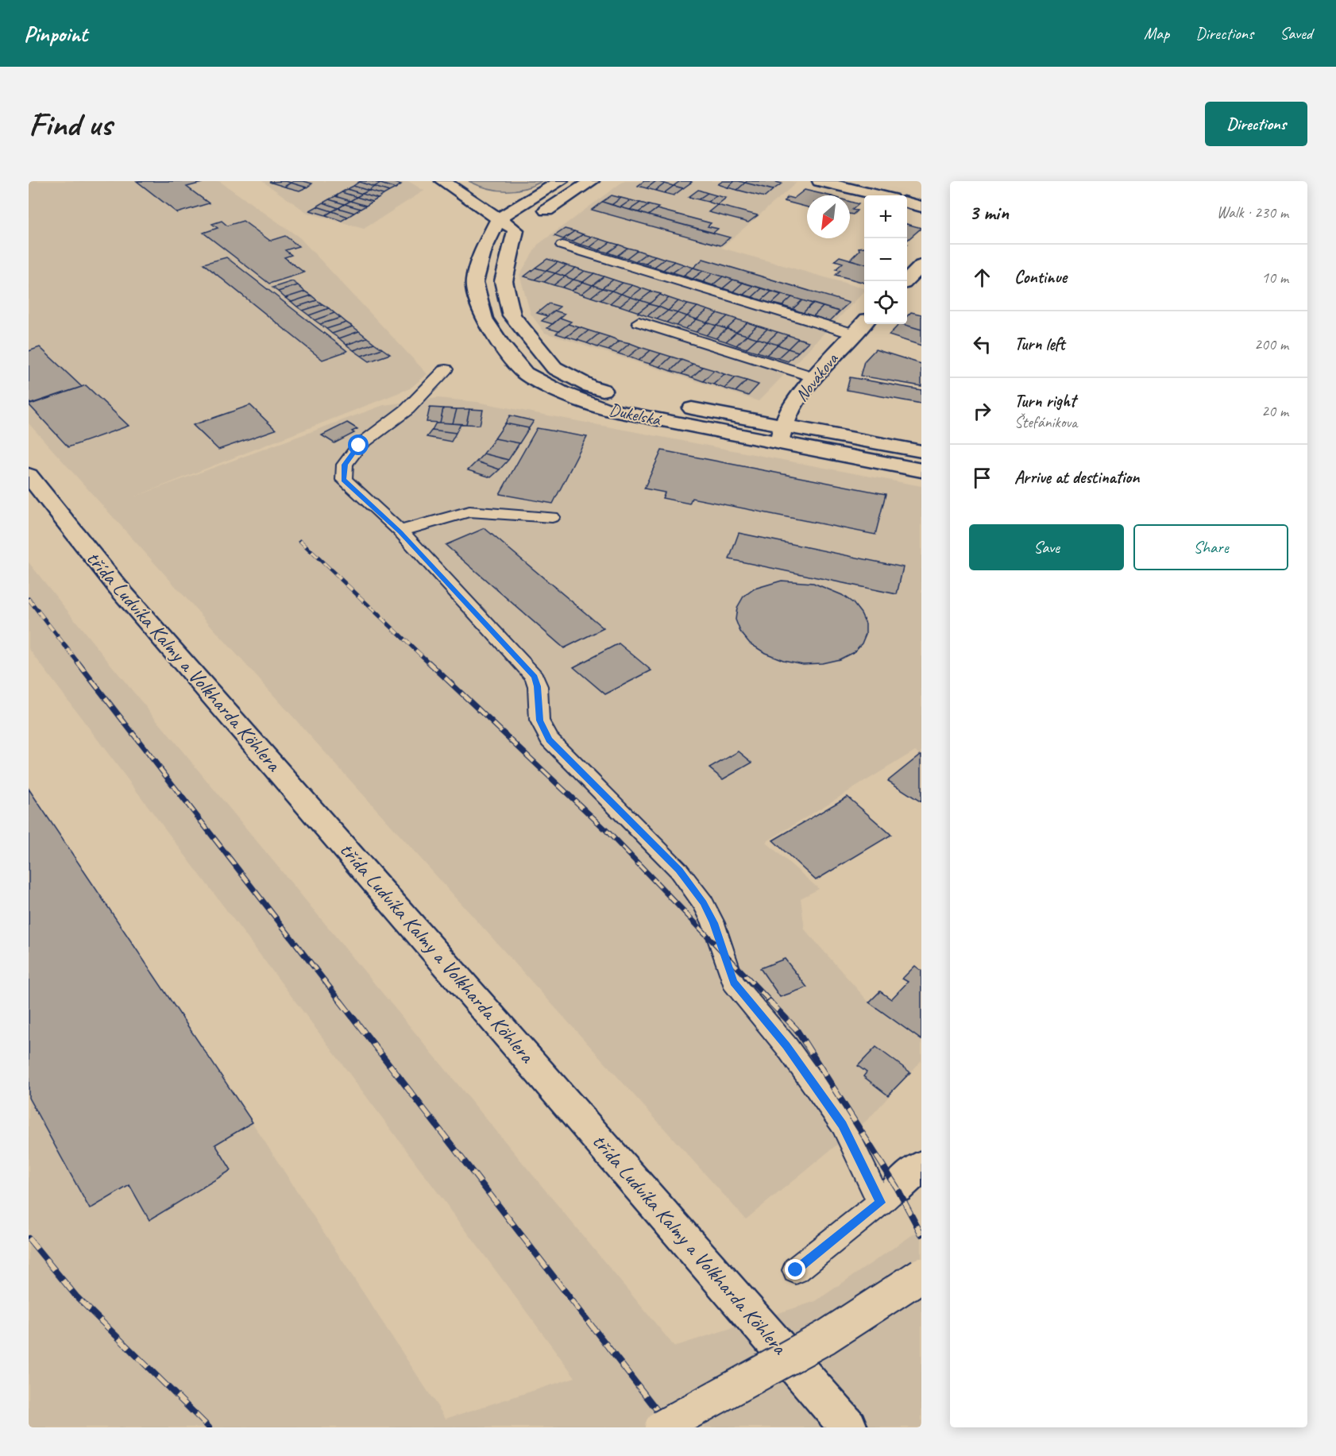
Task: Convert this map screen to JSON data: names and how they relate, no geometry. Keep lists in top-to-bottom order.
{
  "streets": {
    "street": ["Novákova", "Dukelská", "třída Ludvíka Kalmy a Volkharda Köhlera"]
  },
  "crossings": [
    ["Novákova", "Dukelská"]
  ],
  "north": "bottom left",
  "page": {
    "header": "Pinpoint",
    "nav": ["Map", "Directions", "Saved"],
    "buttons": [
      "Directions",
      ["Save", "Share"]
    ],
    "title": "Find us",
    "heading": ["3 min", "Walk · 230 m"],
    "map_buttons": ["+", "−"],
    "list": [
      ["Continue", "10 m"],
      ["Turn left", "200 m"],
      ["Turn right", "Štefánikova", "20 m"],
      "Arrive at destination"
    ]
  }
}
